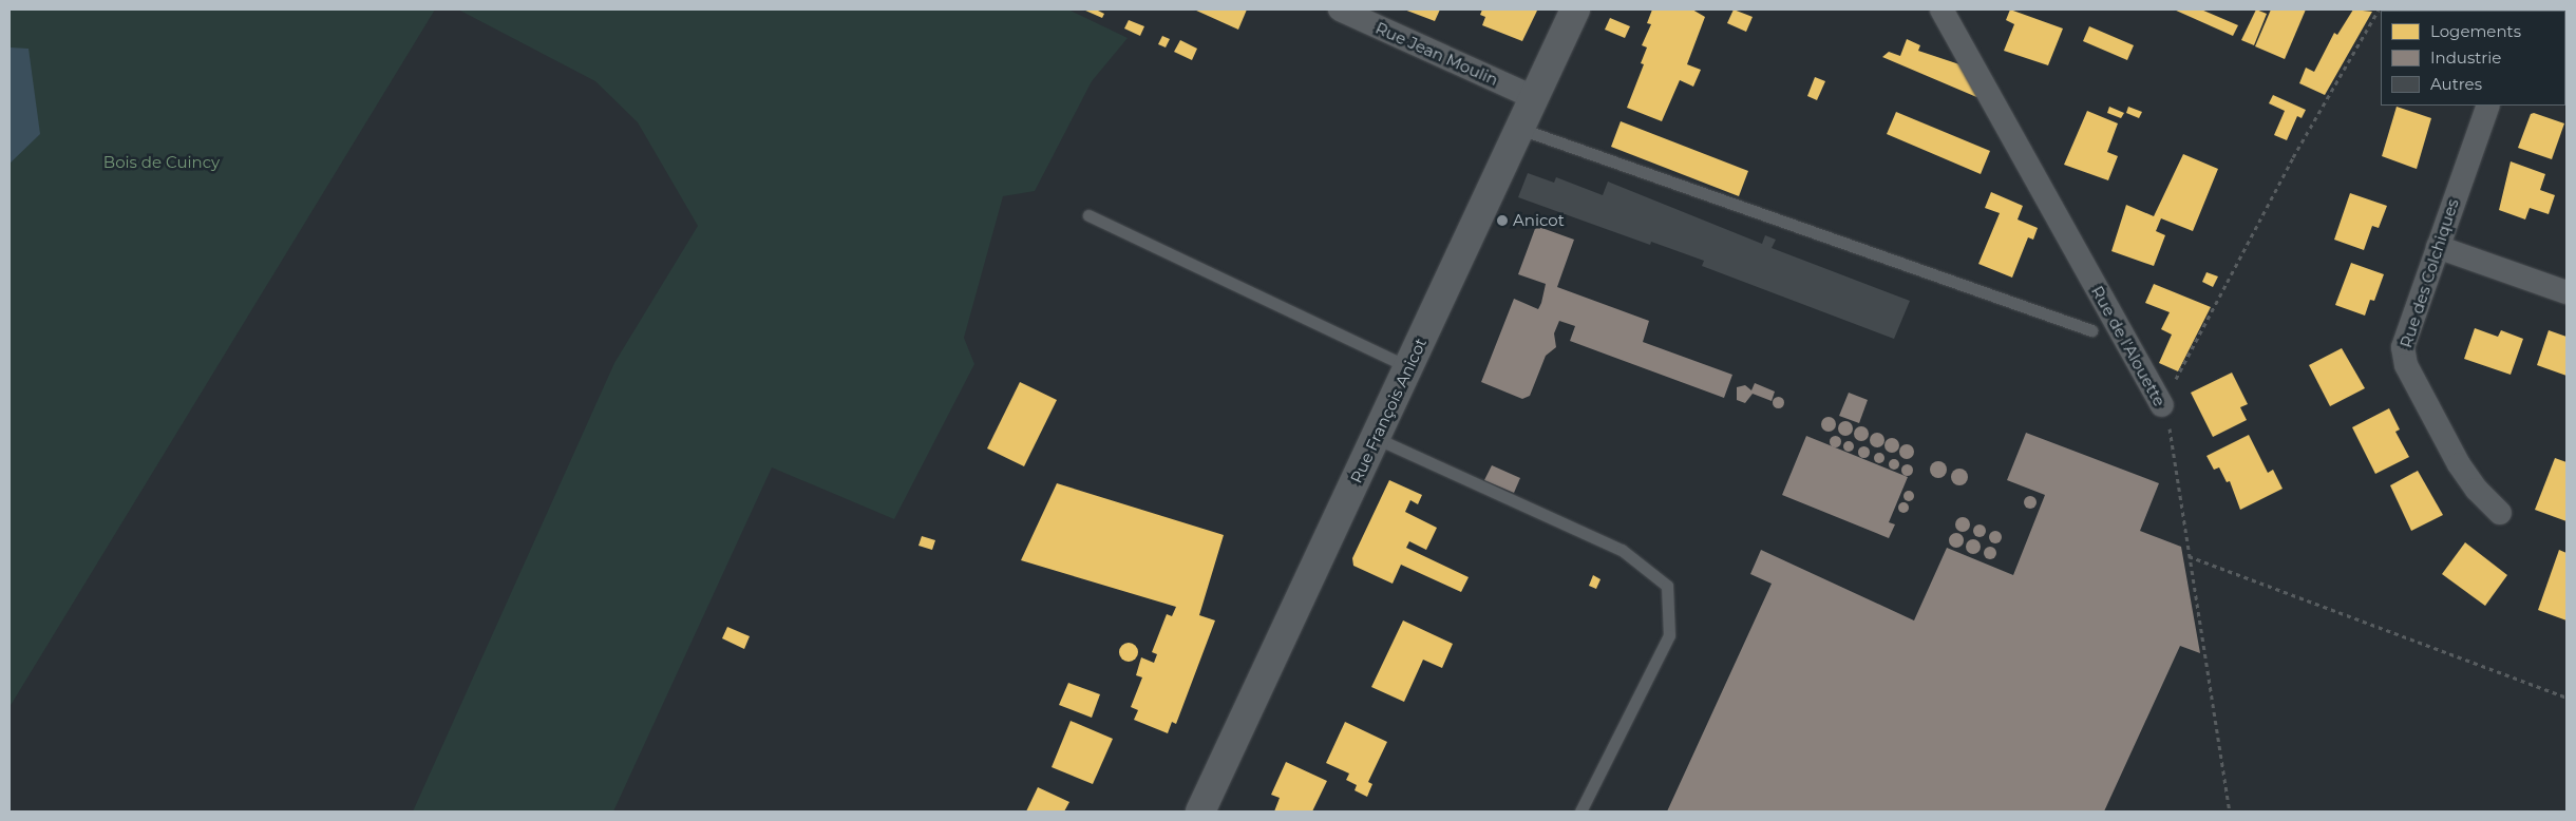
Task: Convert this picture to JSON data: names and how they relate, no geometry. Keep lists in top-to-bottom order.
{
  "streets": {
    "street": [
      "Rue Jean Moulin",
      "Rue des Colchiques",
      "Rue de l'Alouette",
      "Rue François Anicot"
    ]
  },
  "crossings": [
    ["Rue Jean Moulin", "Rue François Anicot"]
  ],
  "parks": ["Bois de Cuincy"],
  "places": ["Anicot"],
  "legend": ["Logements", "Industrie", "Autres"]
}
